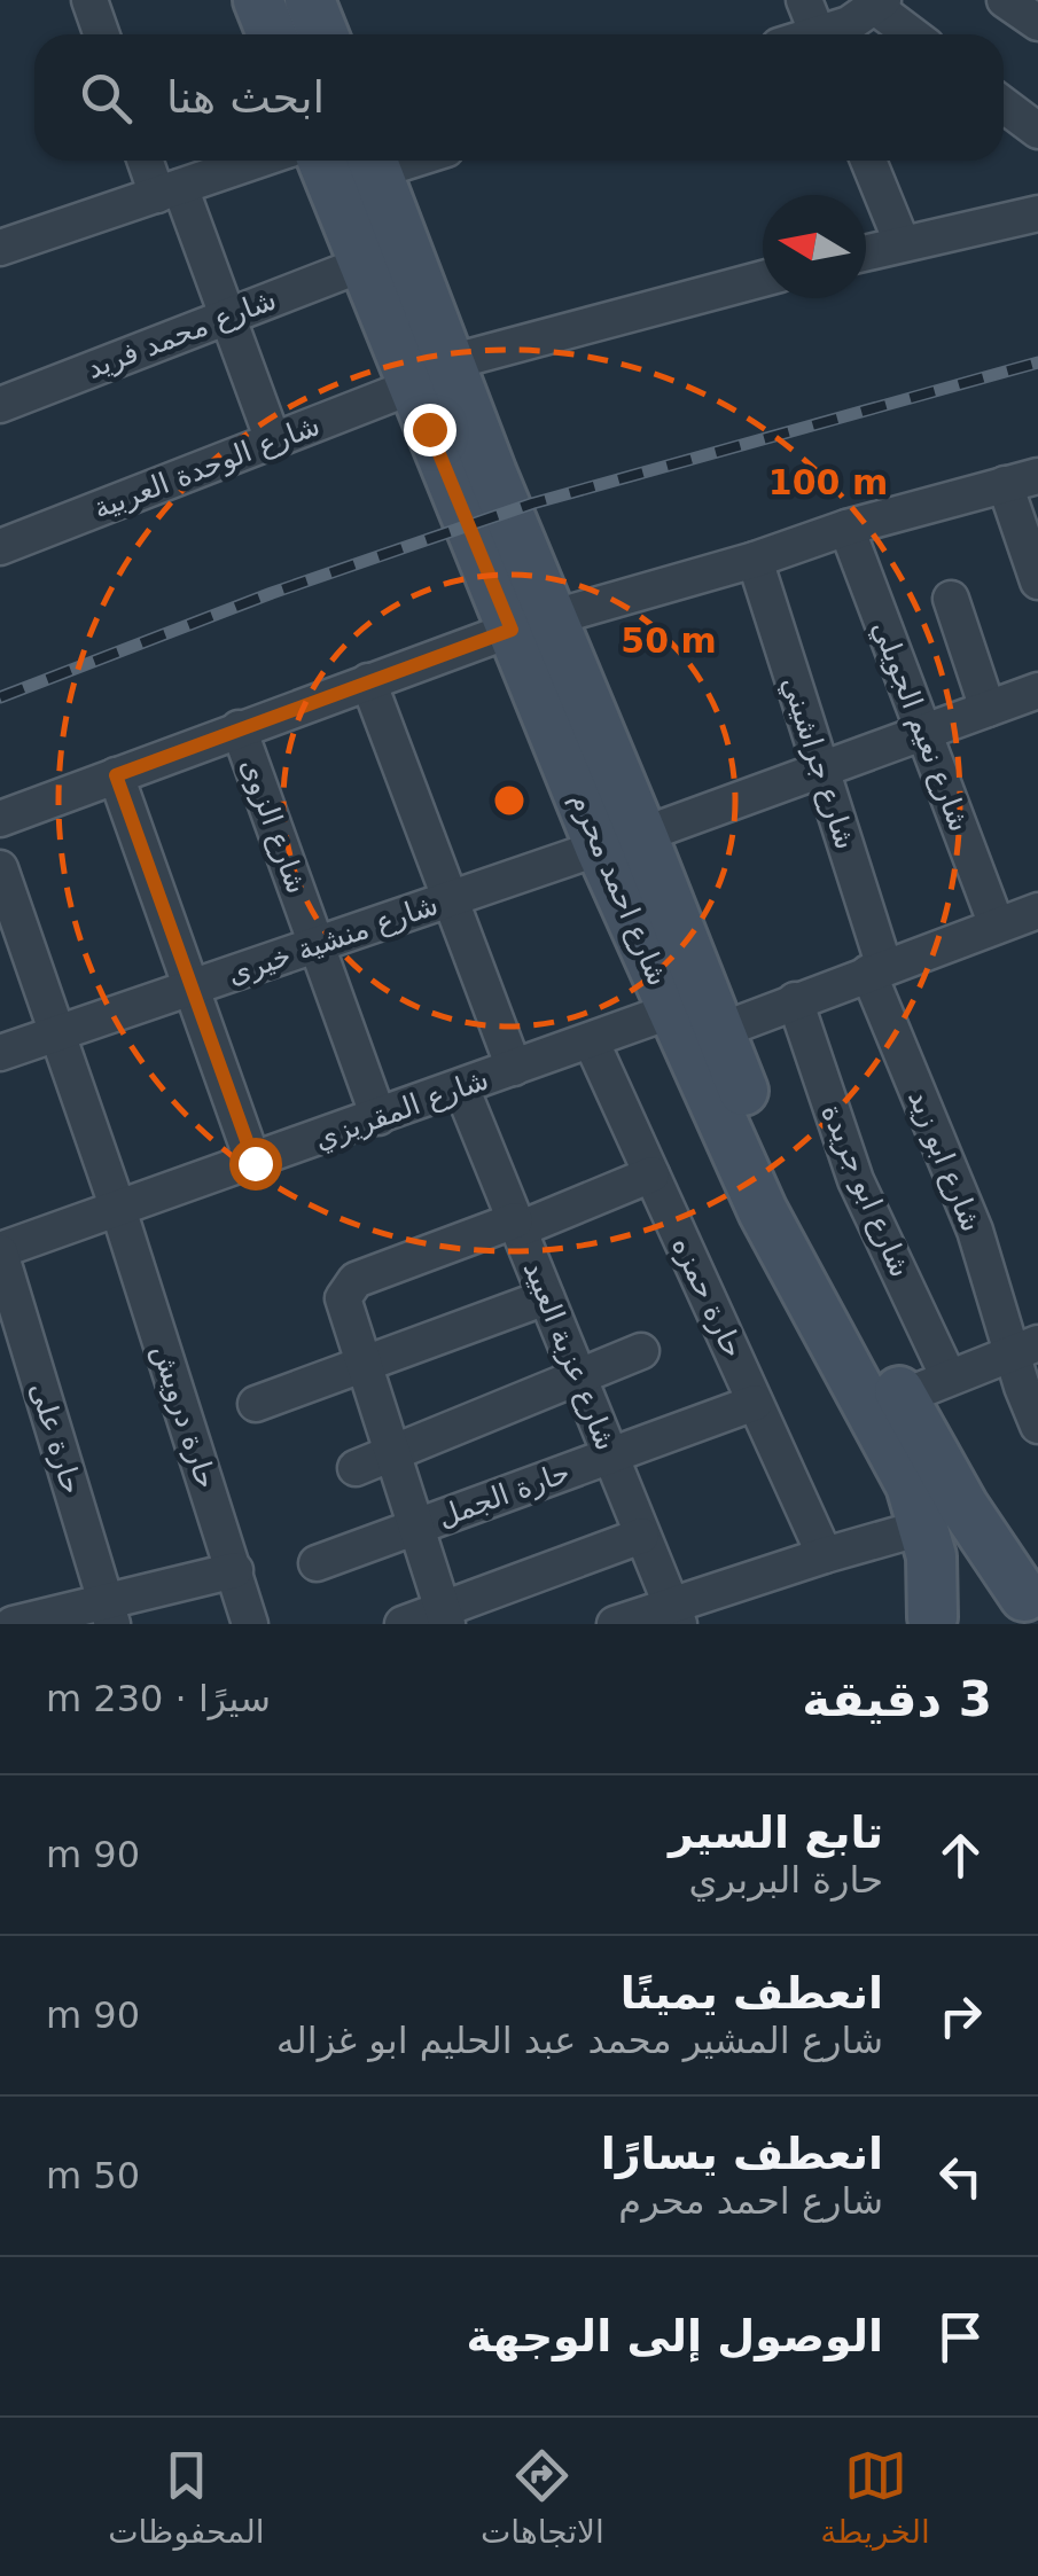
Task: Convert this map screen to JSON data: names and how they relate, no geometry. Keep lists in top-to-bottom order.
{
  "streets": {
    "main road": ["شارع احمد محرم"],
    "street": [
      "شارع محمد فريد",
      "شارع الوحدة العربية",
      "شارع نعيم الجويلي",
      "شارع جراشيني",
      "شارع الزوى",
      "شارع منشية خيرى",
      "شارع المقريزي",
      "شارع ابو زيد",
      "شارع ابو جريدة",
      "حارة حمزه",
      "شارع عزبة العبيد",
      "حارة درويش",
      "حارة على",
      "حارة الجمل"
    ]
  },
  "crossings": [
    ["شارع محمد فريد", "شارع احمد محرم"],
    ["شارع الوحدة العربية", "شارع احمد محرم"],
    ["شارع نعيم الجويلي", "شارع منشية خيرى"],
    ["شارع نعيم الجويلي", "شارع المقريزي"],
    ["شارع جراشيني", "شارع منشية خيرى"],
    ["شارع جراشيني", "شارع المقريزي"],
    ["شارع جراشيني", "شارع ابو زيد"],
    ["شارع الزوى", "شارع منشية خيرى"],
    ["شارع الزوى", "شارع المقريزي"],
    ["شارع احمد محرم", "شارع منشية خيرى"],
    ["شارع احمد محرم", "شارع المقريزي"],
    ["شارع منشية خيرى", "حارة درويش"],
    ["شارع المقريزي", "شارع ابو زيد"],
    ["شارع المقريزي", "شارع ابو جريدة"],
    ["شارع المقريزي", "حارة حمزه"],
    ["شارع المقريزي", "شارع عزبة العبيد"],
    ["شارع المقريزي", "حارة درويش"],
    ["شارع المقريزي", "حارة على"],
    ["حارة حمزه", "حارة الجمل"],
    ["شارع عزبة العبيد", "حارة الجمل"]
  ],
  "north": "left",
  "page": {
    "search": "ابحث هنا",
    "heading": ["3 دقيقة", "سيرًا · 230 m"],
    "list": [
      ["تابع السير", "حارة البربري", "90 m"],
      ["انعطف يمينًا", "شارع المشير محمد عبد الحليم ابو غزاله", "90 m"],
      ["انعطف يسارًا", "شارع احمد محرم", "50 m"],
      "الوصول إلى الوجهة"
    ],
    "nav": ["الخريطة", "الاتجاهات", "المحفوظات"]
  },
  "rings": ["100 m", "50 m"]
}
